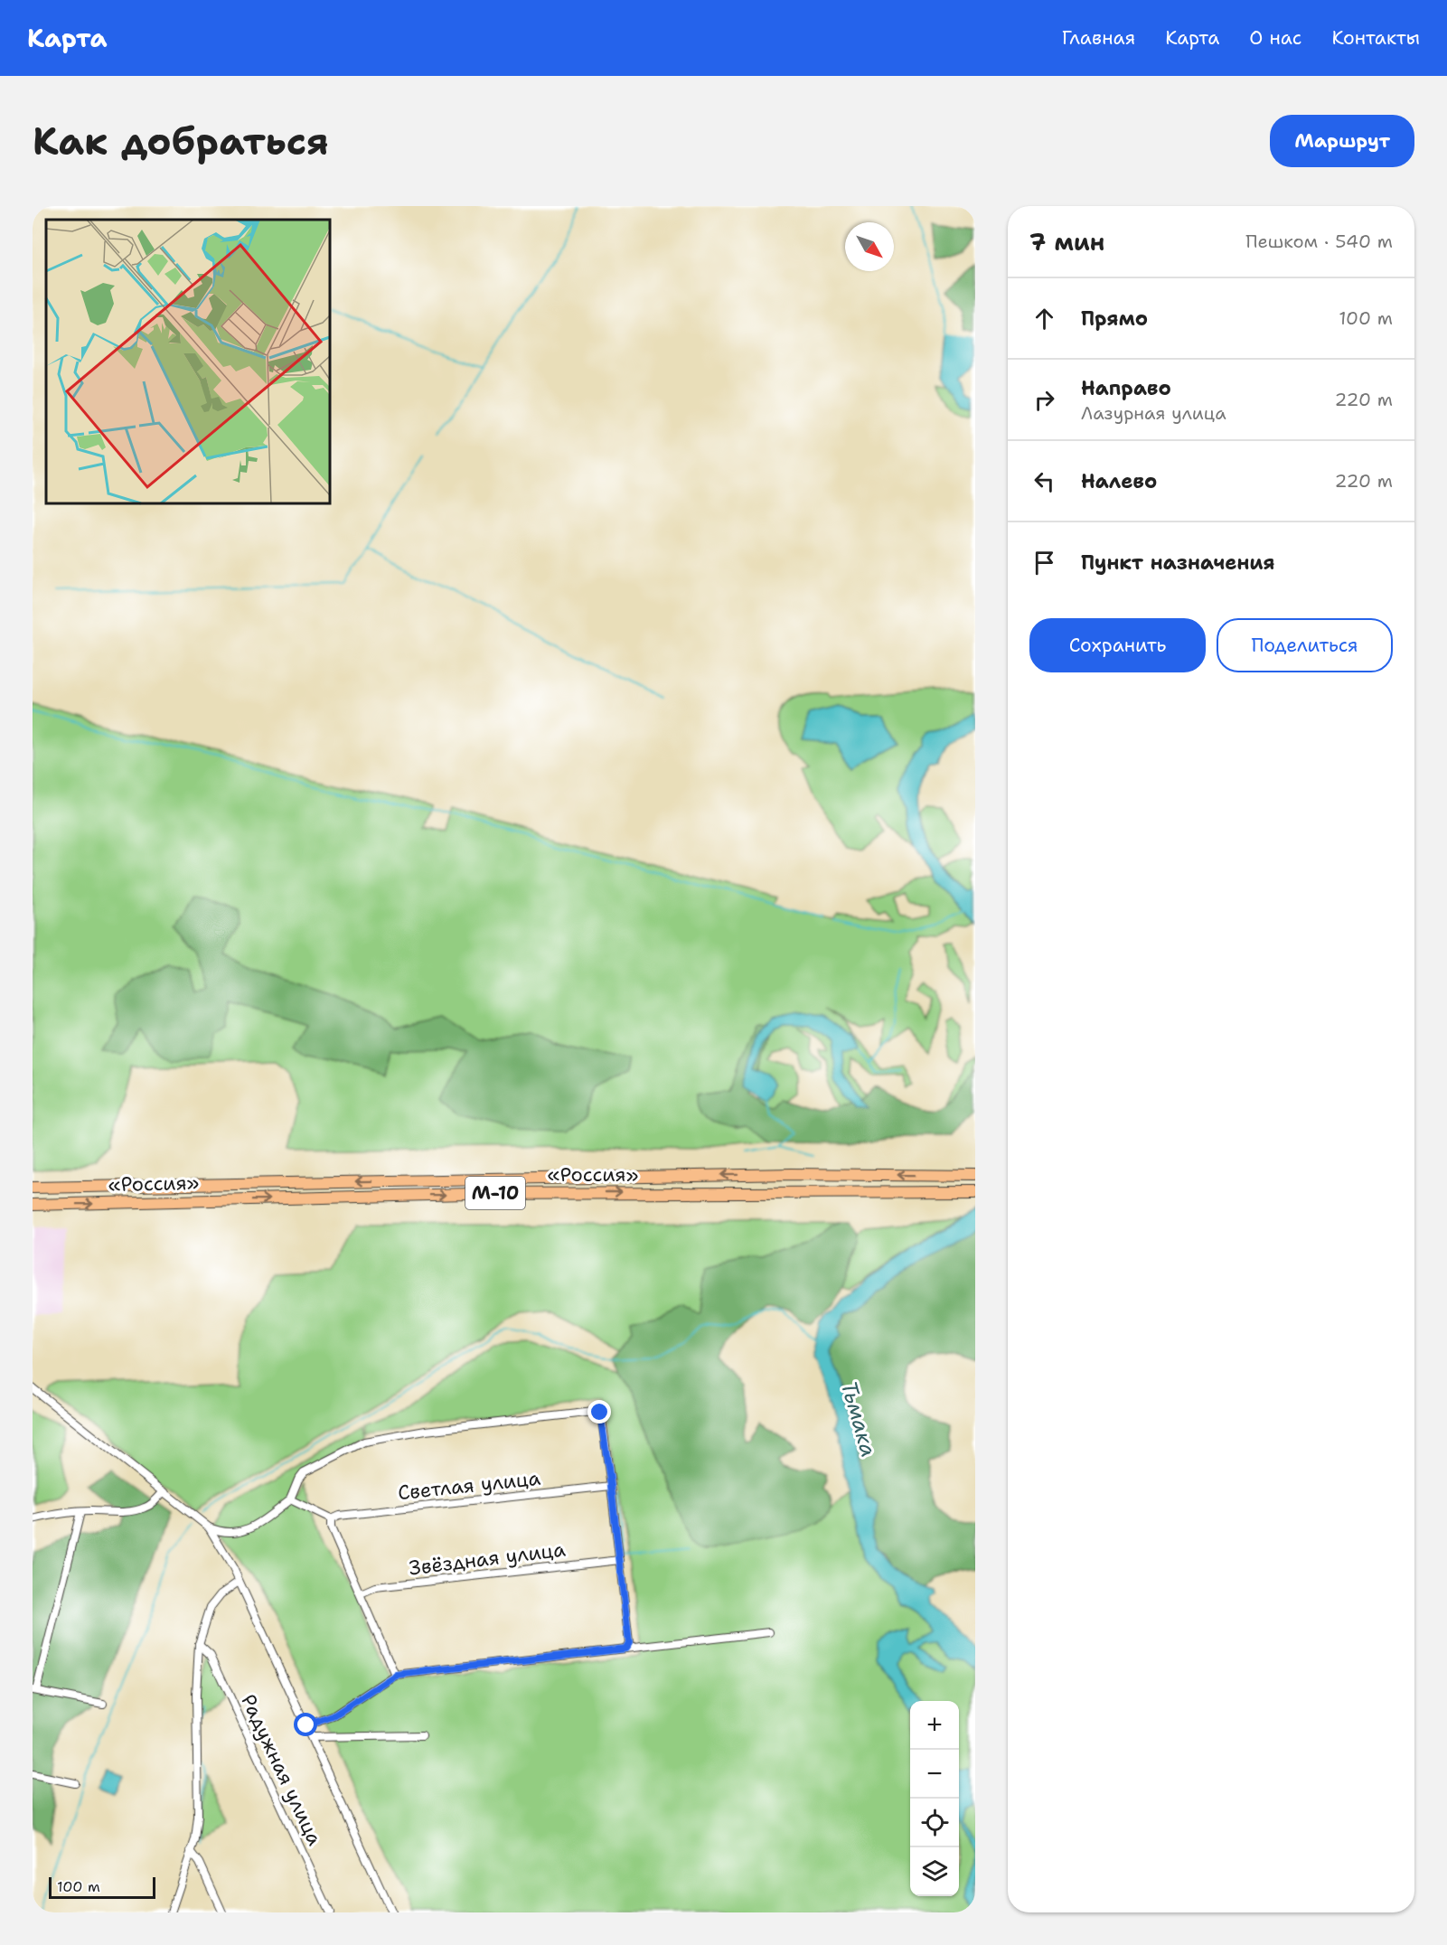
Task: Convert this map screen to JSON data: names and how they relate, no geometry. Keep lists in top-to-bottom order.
{
  "streets": {
    "highway": ["«Россия»", "М-10"],
    "street": ["Светлая улица", "Звёздная улица", "Радужная улица"]
  },
  "water": ["Тьмака"],
  "scale_bar": "100 m",
  "north": "bottom right",
  "page": {
    "header": "Карта",
    "nav": [
      "Главная",
      "Карта",
      "О нас",
      "Контакты"
    ],
    "buttons": [
      "Маршрут",
      ["Сохранить", "Поделиться"]
    ],
    "title": "Как добраться",
    "heading": ["7 мин", "Пешком · 540 m"],
    "list": [
      ["Прямо", "100 m"],
      ["Направо", "Лазурная улица", "220 m"],
      ["Налево", "220 m"],
      "Пункт назначения"
    ],
    "map_buttons": ["+", "−"],
    "scale": "100 m"
  }
}
